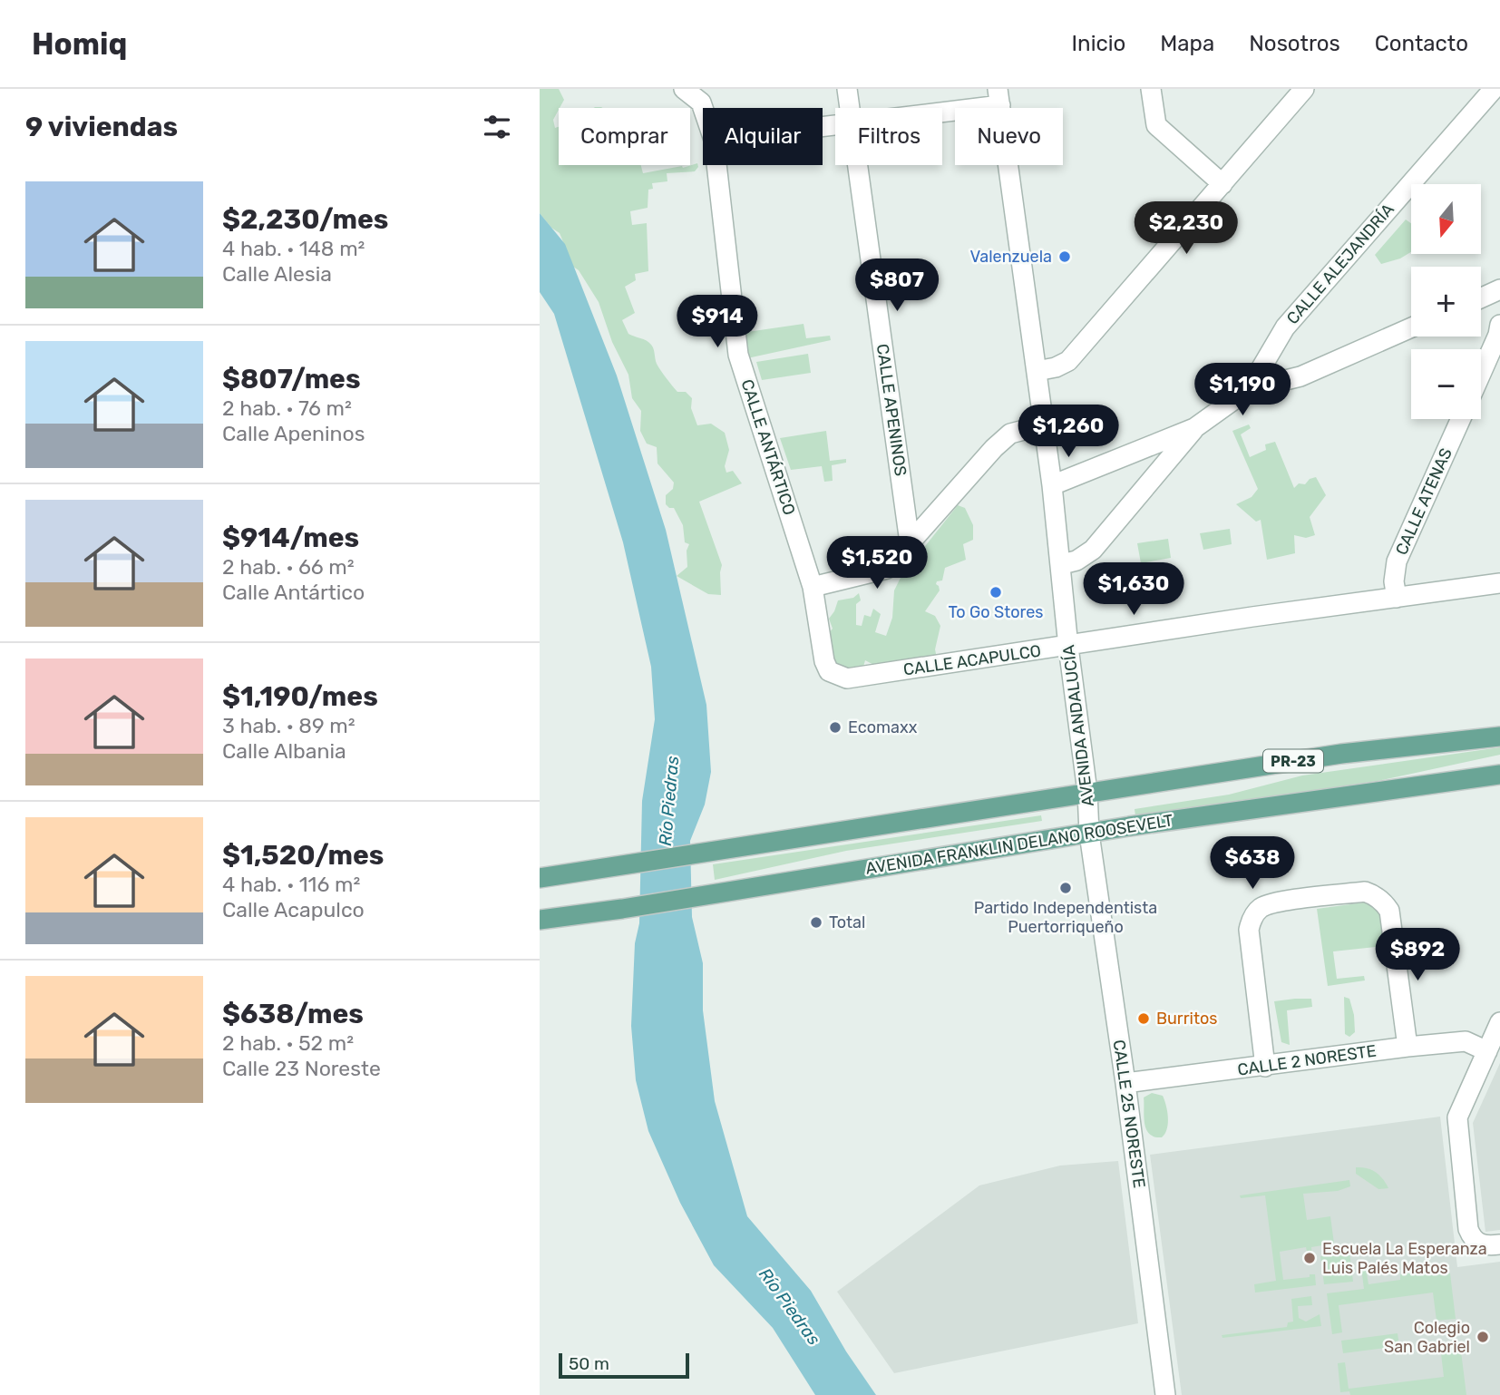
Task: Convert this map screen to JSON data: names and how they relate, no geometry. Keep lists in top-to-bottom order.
{
  "streets": {
    "main road": ["PR-23", "AVENIDA FRANKLIN DELANO ROOSEVELT"],
    "street": [
      "CALLE ALEJANDRÍA",
      "CALLE APENINOS",
      "CALLE ANTÁRTICO",
      "CALLE ATENAS",
      "CALLE ACAPULCO",
      "AVENIDA ANDALUCÍA",
      "CALLE 2 NORESTE",
      "CALLE 25 NORESTE"
    ]
  },
  "crossings": [
    ["CALLE ANTÁRTICO", "CALLE ACAPULCO"],
    ["CALLE ATENAS", "CALLE ACAPULCO"],
    ["CALLE ACAPULCO", "AVENIDA ANDALUCÍA"],
    ["AVENIDA ANDALUCÍA", "PR-23"],
    ["AVENIDA ANDALUCÍA", "AVENIDA FRANKLIN DELANO ROOSEVELT"],
    ["AVENIDA ANDALUCÍA", "CALLE 25 NORESTE"],
    ["AVENIDA FRANKLIN DELANO ROOSEVELT", "CALLE 25 NORESTE"],
    ["CALLE 2 NORESTE", "CALLE 25 NORESTE"]
  ],
  "water": ["Río Piedras"],
  "places": [
    "Valenzuela",
    "To Go Stores",
    "Ecomaxx",
    "Partido Independentista Puertorriqueño",
    "Total",
    "Burritos",
    "Escuela La Esperanza Luis Palés Matos",
    "Colegio San Gabriel"
  ],
  "scale_bar": "50 m",
  "north": "bottom",
  "page": {
    "header": "Homiq",
    "nav": [
      "Inicio",
      "Mapa",
      "Nosotros",
      "Contacto"
    ],
    "heading": "9 viviendas",
    "chip": [
      "Comprar",
      "Alquilar",
      "Filtros",
      "Nuevo"
    ],
    "list": [
      {
        "name": "$2,230/mes",
        "note": "4 hab. · 148 m² · Calle Alesia"
      },
      {
        "name": "$807/mes",
        "note": "2 hab. · 76 m² · Calle Apeninos"
      },
      {
        "name": "$914/mes",
        "note": "2 hab. · 66 m² · Calle Antártico"
      },
      {
        "name": "$1,190/mes",
        "note": "3 hab. · 89 m² · Calle Albania"
      },
      {
        "name": "$1,520/mes",
        "note": "4 hab. · 116 m² · Calle Acapulco"
      },
      {
        "name": "$638/mes",
        "note": "2 hab. · 52 m² · Calle 23 Noreste"
      }
    ],
    "map_buttons": ["+", "−"],
    "price": [
      "$2,230",
      "$807",
      "$914",
      "$1,190",
      "$1,260",
      "$1,520",
      "$1,630",
      "$638",
      "$892"
    ],
    "scale": "50 m"
  }
}
